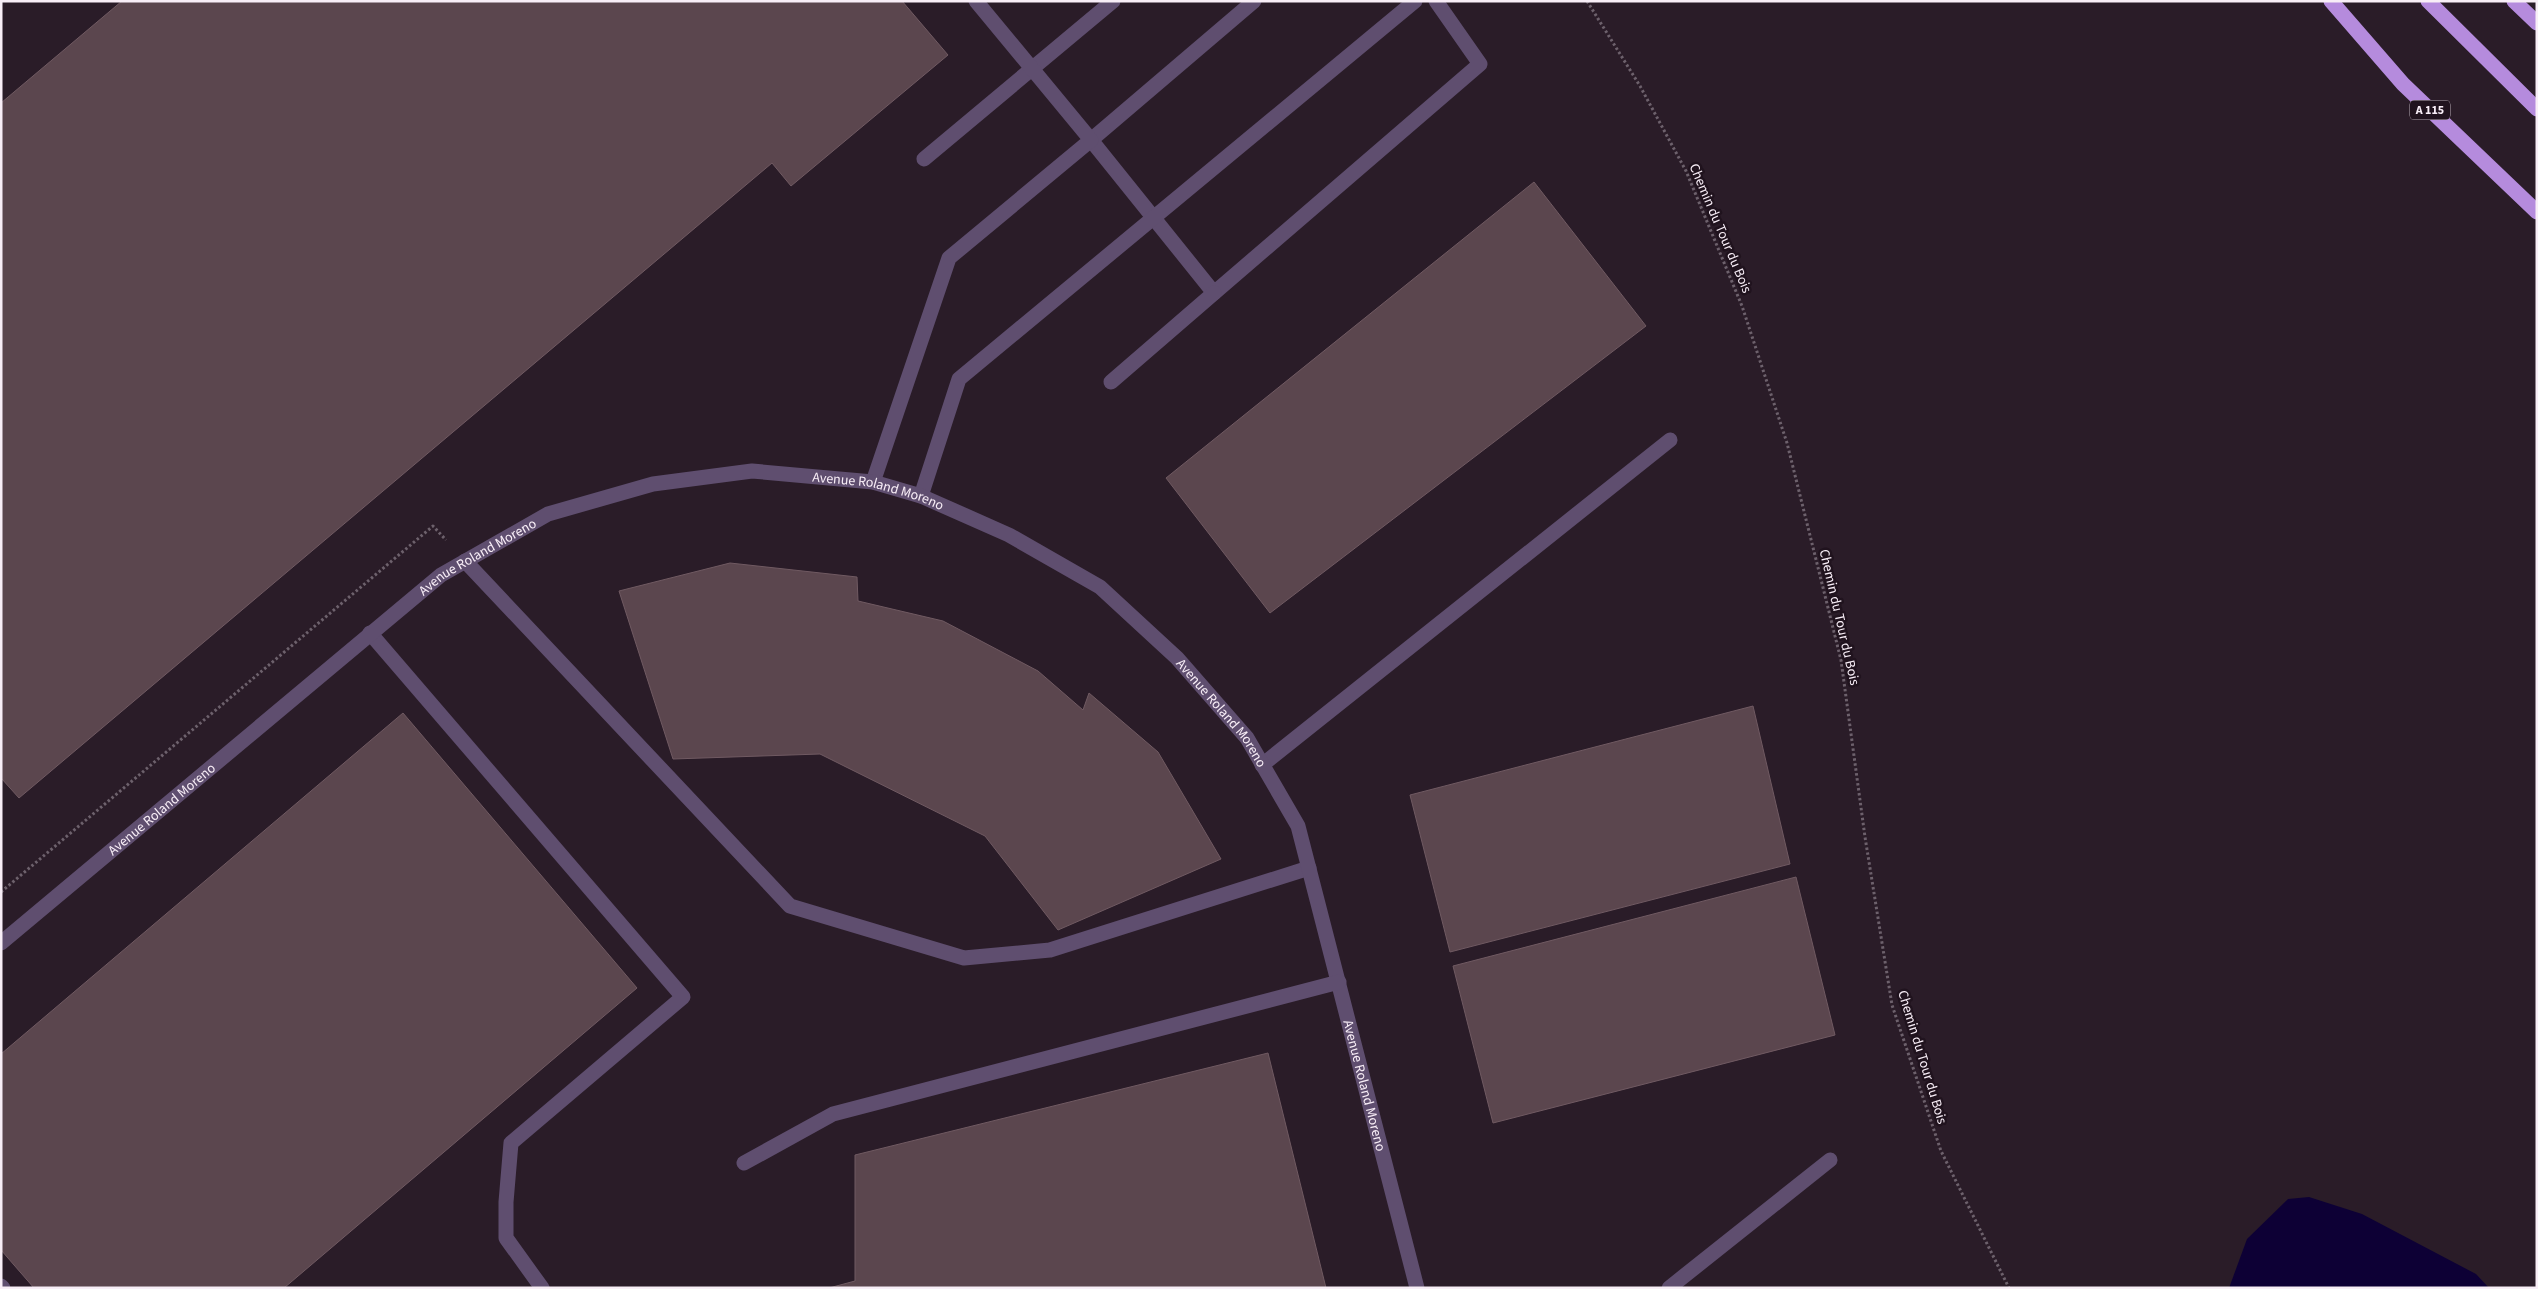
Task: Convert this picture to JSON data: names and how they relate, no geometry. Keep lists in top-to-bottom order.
{
  "streets": {
    "highway": ["A 115"],
    "street": ["Avenue Roland Moreno"],
    "path": ["Chemin du Tour du Bois"]
  }
}
